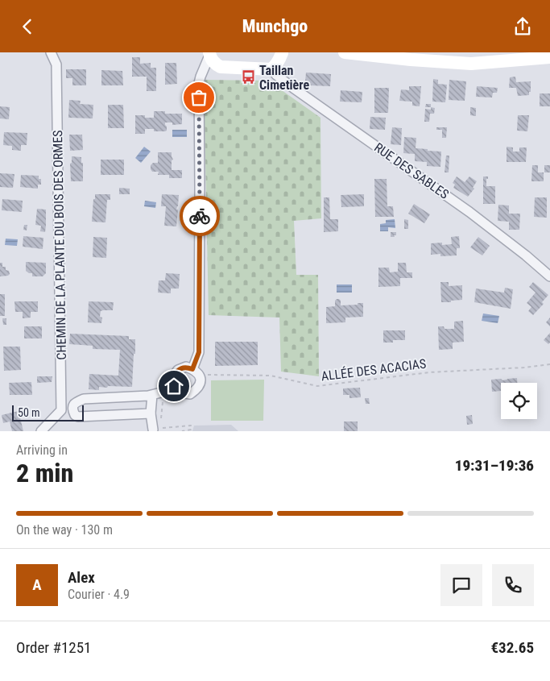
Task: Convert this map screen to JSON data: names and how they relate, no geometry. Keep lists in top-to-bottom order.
{
  "streets": {
    "street": ["RUE DES SABLES", "CHEMIN DE LA PLANTE DU BOIS DES ORMES"],
    "path": ["ALLÉE DES ACACIAS"]
  },
  "places": {
    "bus stop": ["Taillan Cimetière"]
  },
  "scale_bar": "50 m",
  "page": {
    "header": "Munchgo",
    "scale": "50 m",
    "heading": ["2 min", "Arriving in", "19:31–19:36"],
    "panel": [
      "Alex",
      "Courier · 4.9",
      "Order #1251",
      "€32.65"
    ],
    "bar": "On the way · 130 m",
    "round": "A"
  }
}
